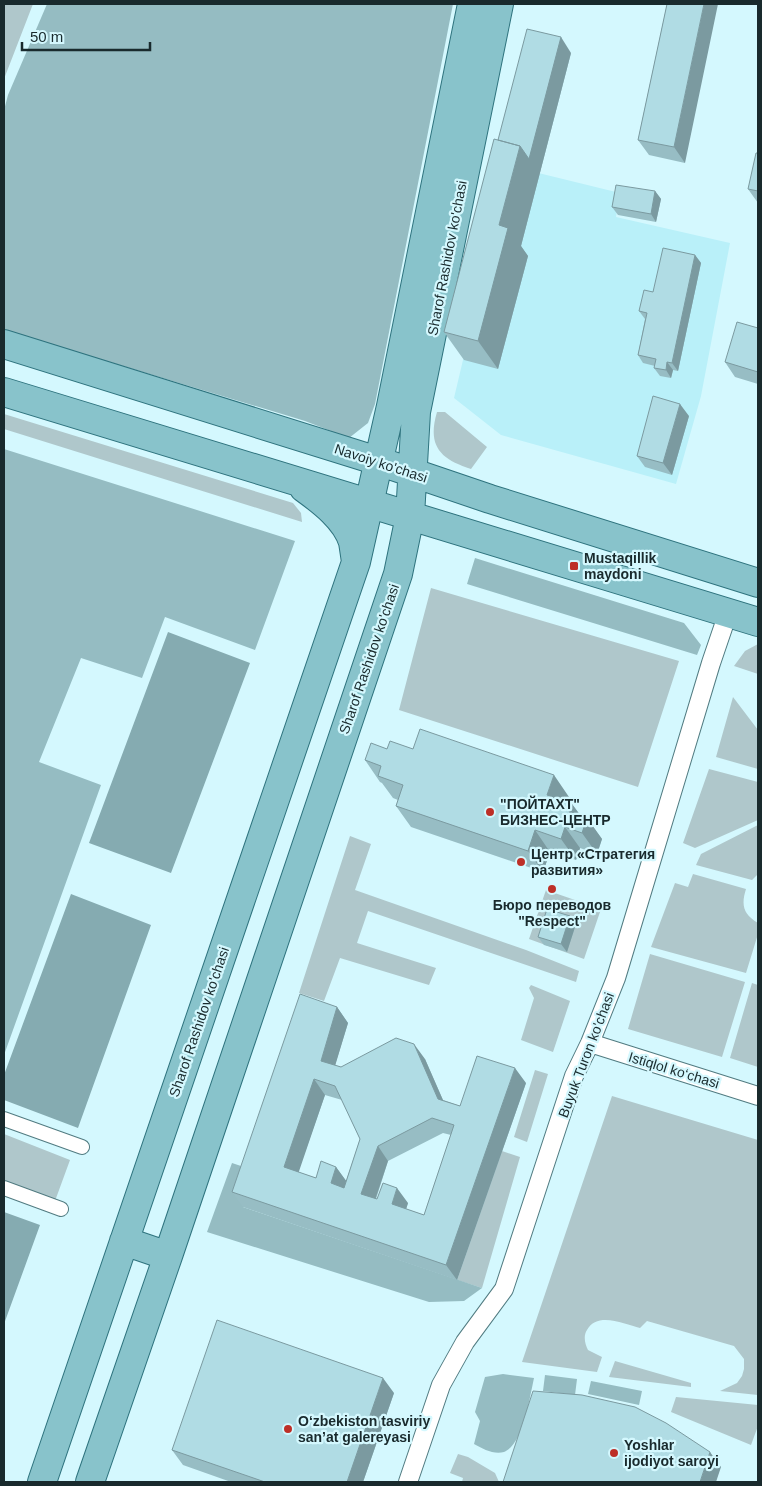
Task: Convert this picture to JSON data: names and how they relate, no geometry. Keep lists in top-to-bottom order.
{
  "streets": {
    "main road": ["Sharof Rashidov ko'chasi", "Navoiy ko'chasi"],
    "street": ["Buyuk Turon ko'chasi", "Istiqlol ko‘chasi"]
  },
  "crossings": [
    ["Sharof Rashidov ko'chasi", "Navoiy ko'chasi"],
    ["Buyuk Turon ko'chasi", "Istiqlol ko‘chasi"]
  ],
  "places": {
    "transit": ["Mustaqillik maydoni"],
    "other": [
      "\"ПОЙТАХТ\" БИЗНЕС-ЦЕНТР",
      "Центр «Стратегия развития»",
      "Бюро переводов \"Respect\"",
      "Oʻzbekiston tasviriy sanʼat galereyasi",
      "Yoshlar ijodiyot saroyi"
    ]
  },
  "scale_bar": "50 m"
}
